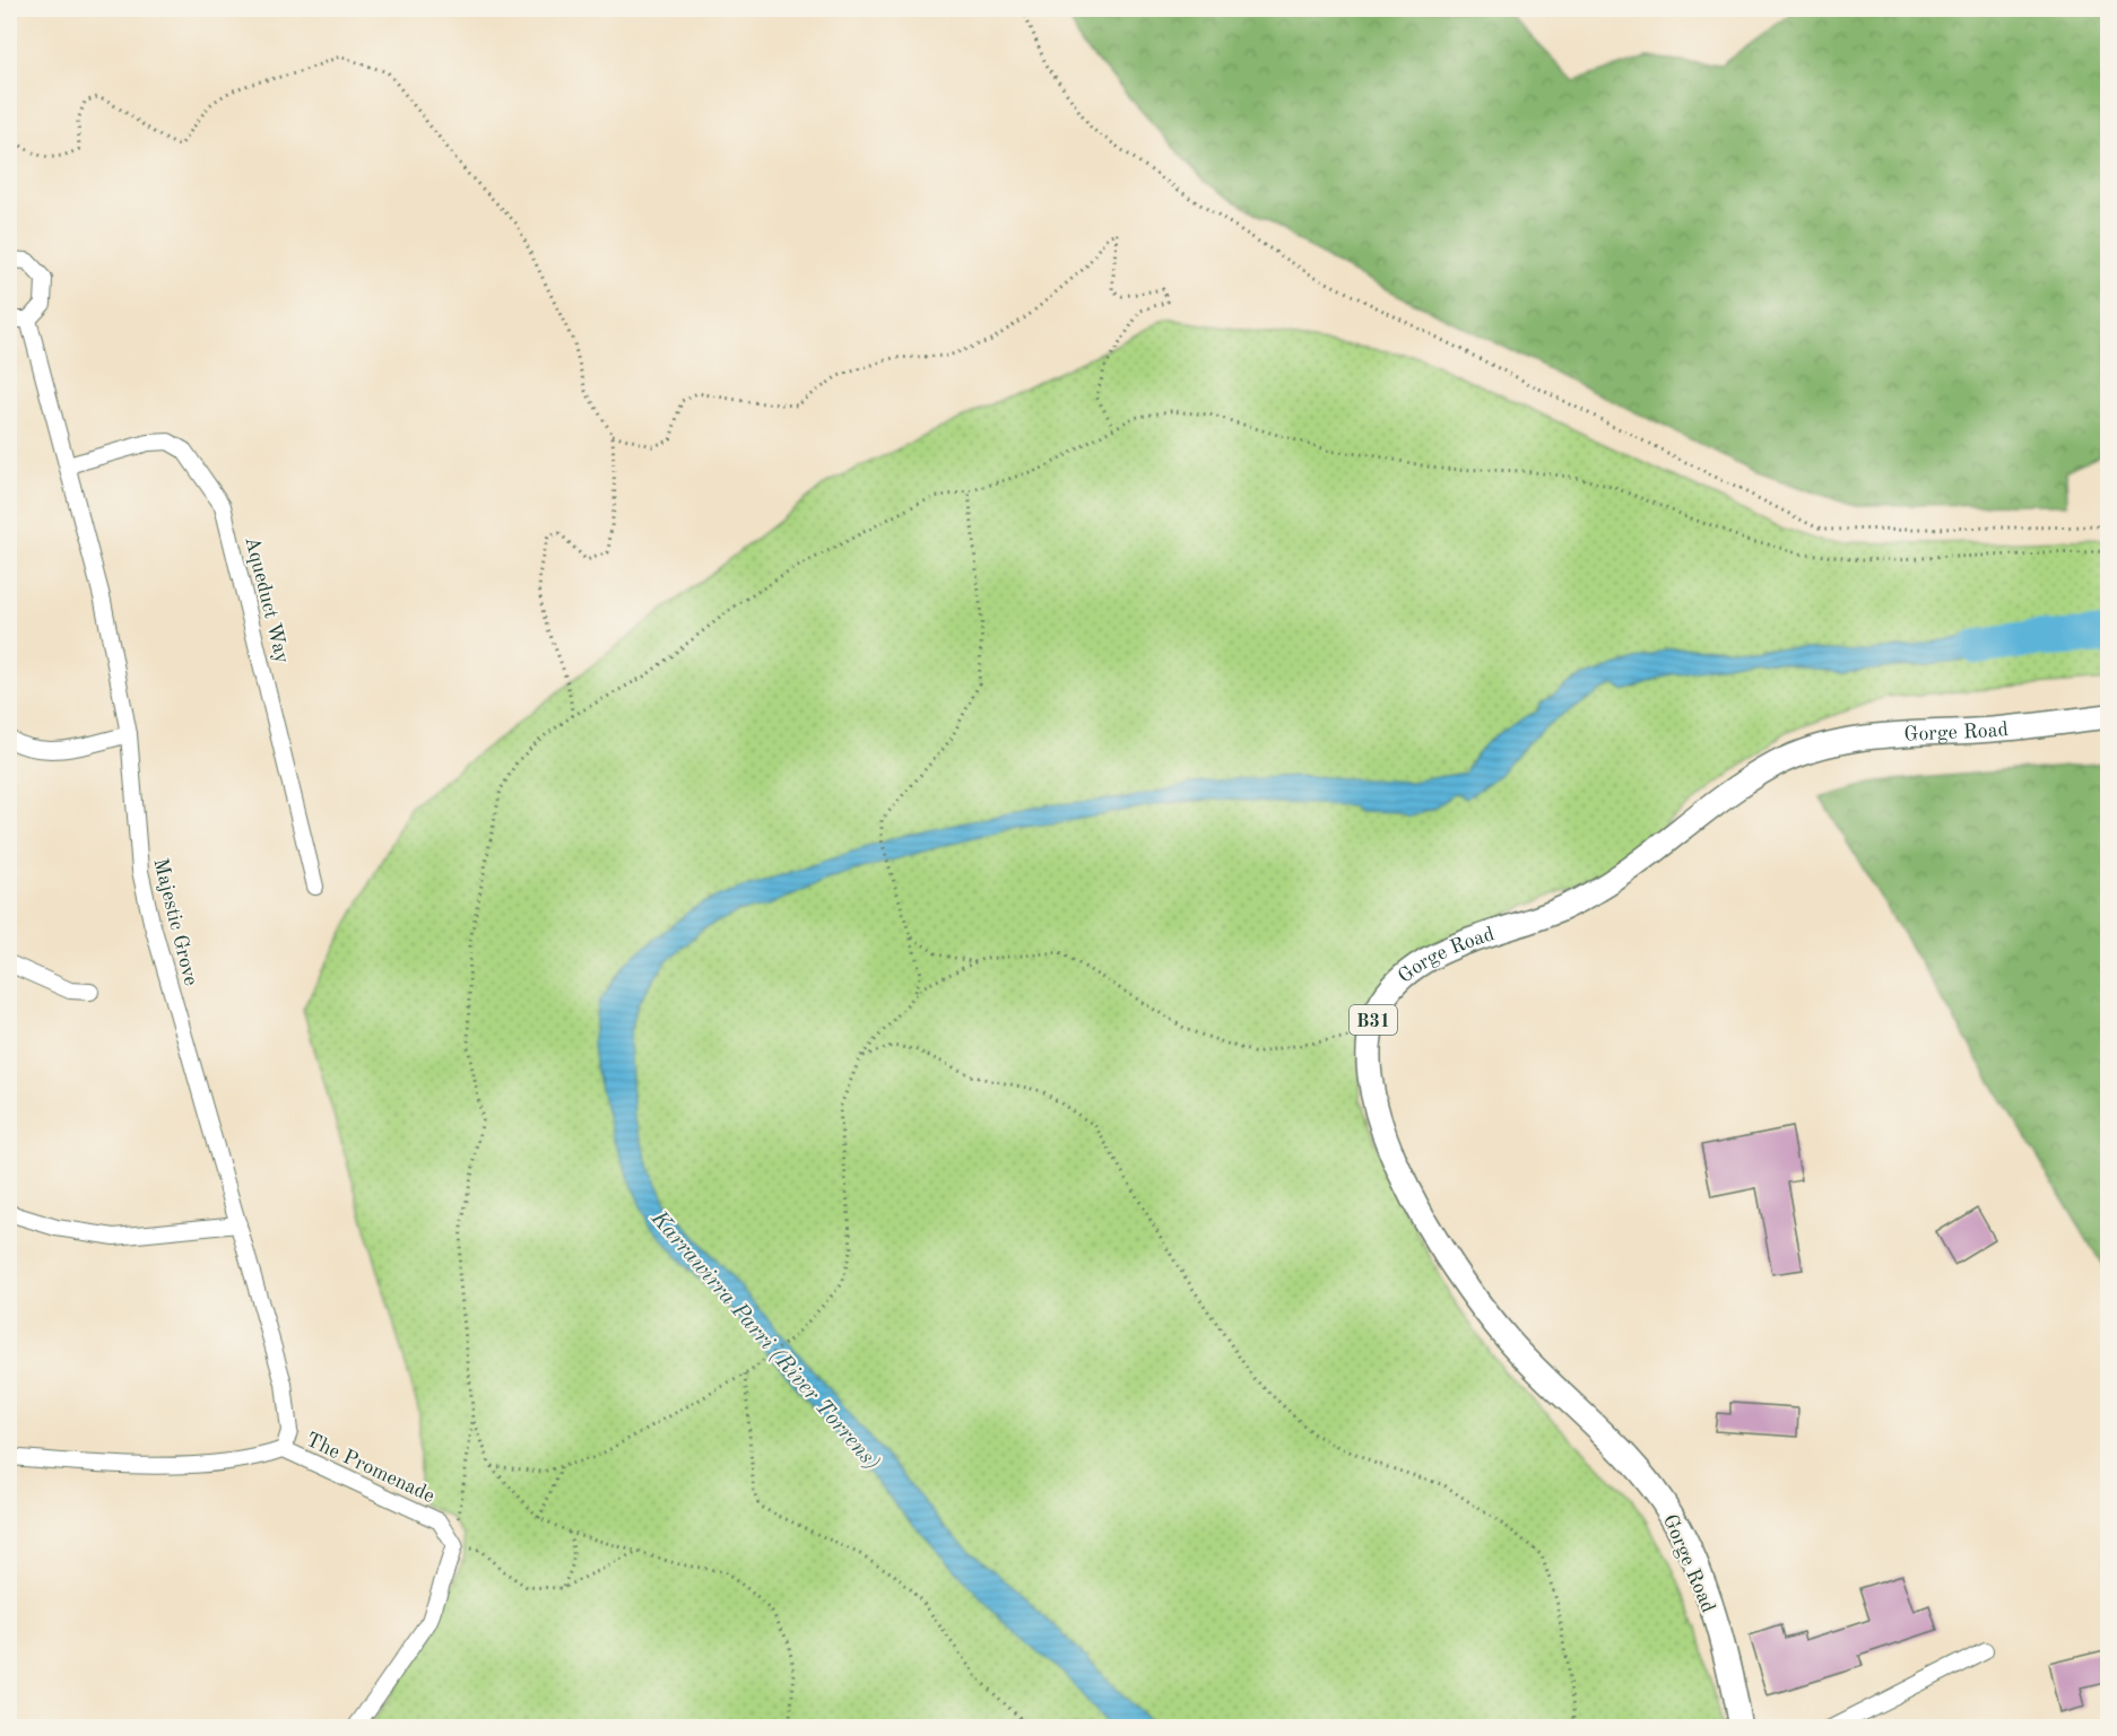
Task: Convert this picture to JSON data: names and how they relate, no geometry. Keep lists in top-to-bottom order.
{
  "streets": {
    "main road": ["Gorge Road", "B31"],
    "street": ["Aqueduct Way", "Majestic Grove", "The Promenade"]
  },
  "crossings": [
    ["Aqueduct Way", "Majestic Grove"],
    ["Majestic Grove", "The Promenade"]
  ],
  "water": ["Karrawirra Parri (River Torrens)"]
}
